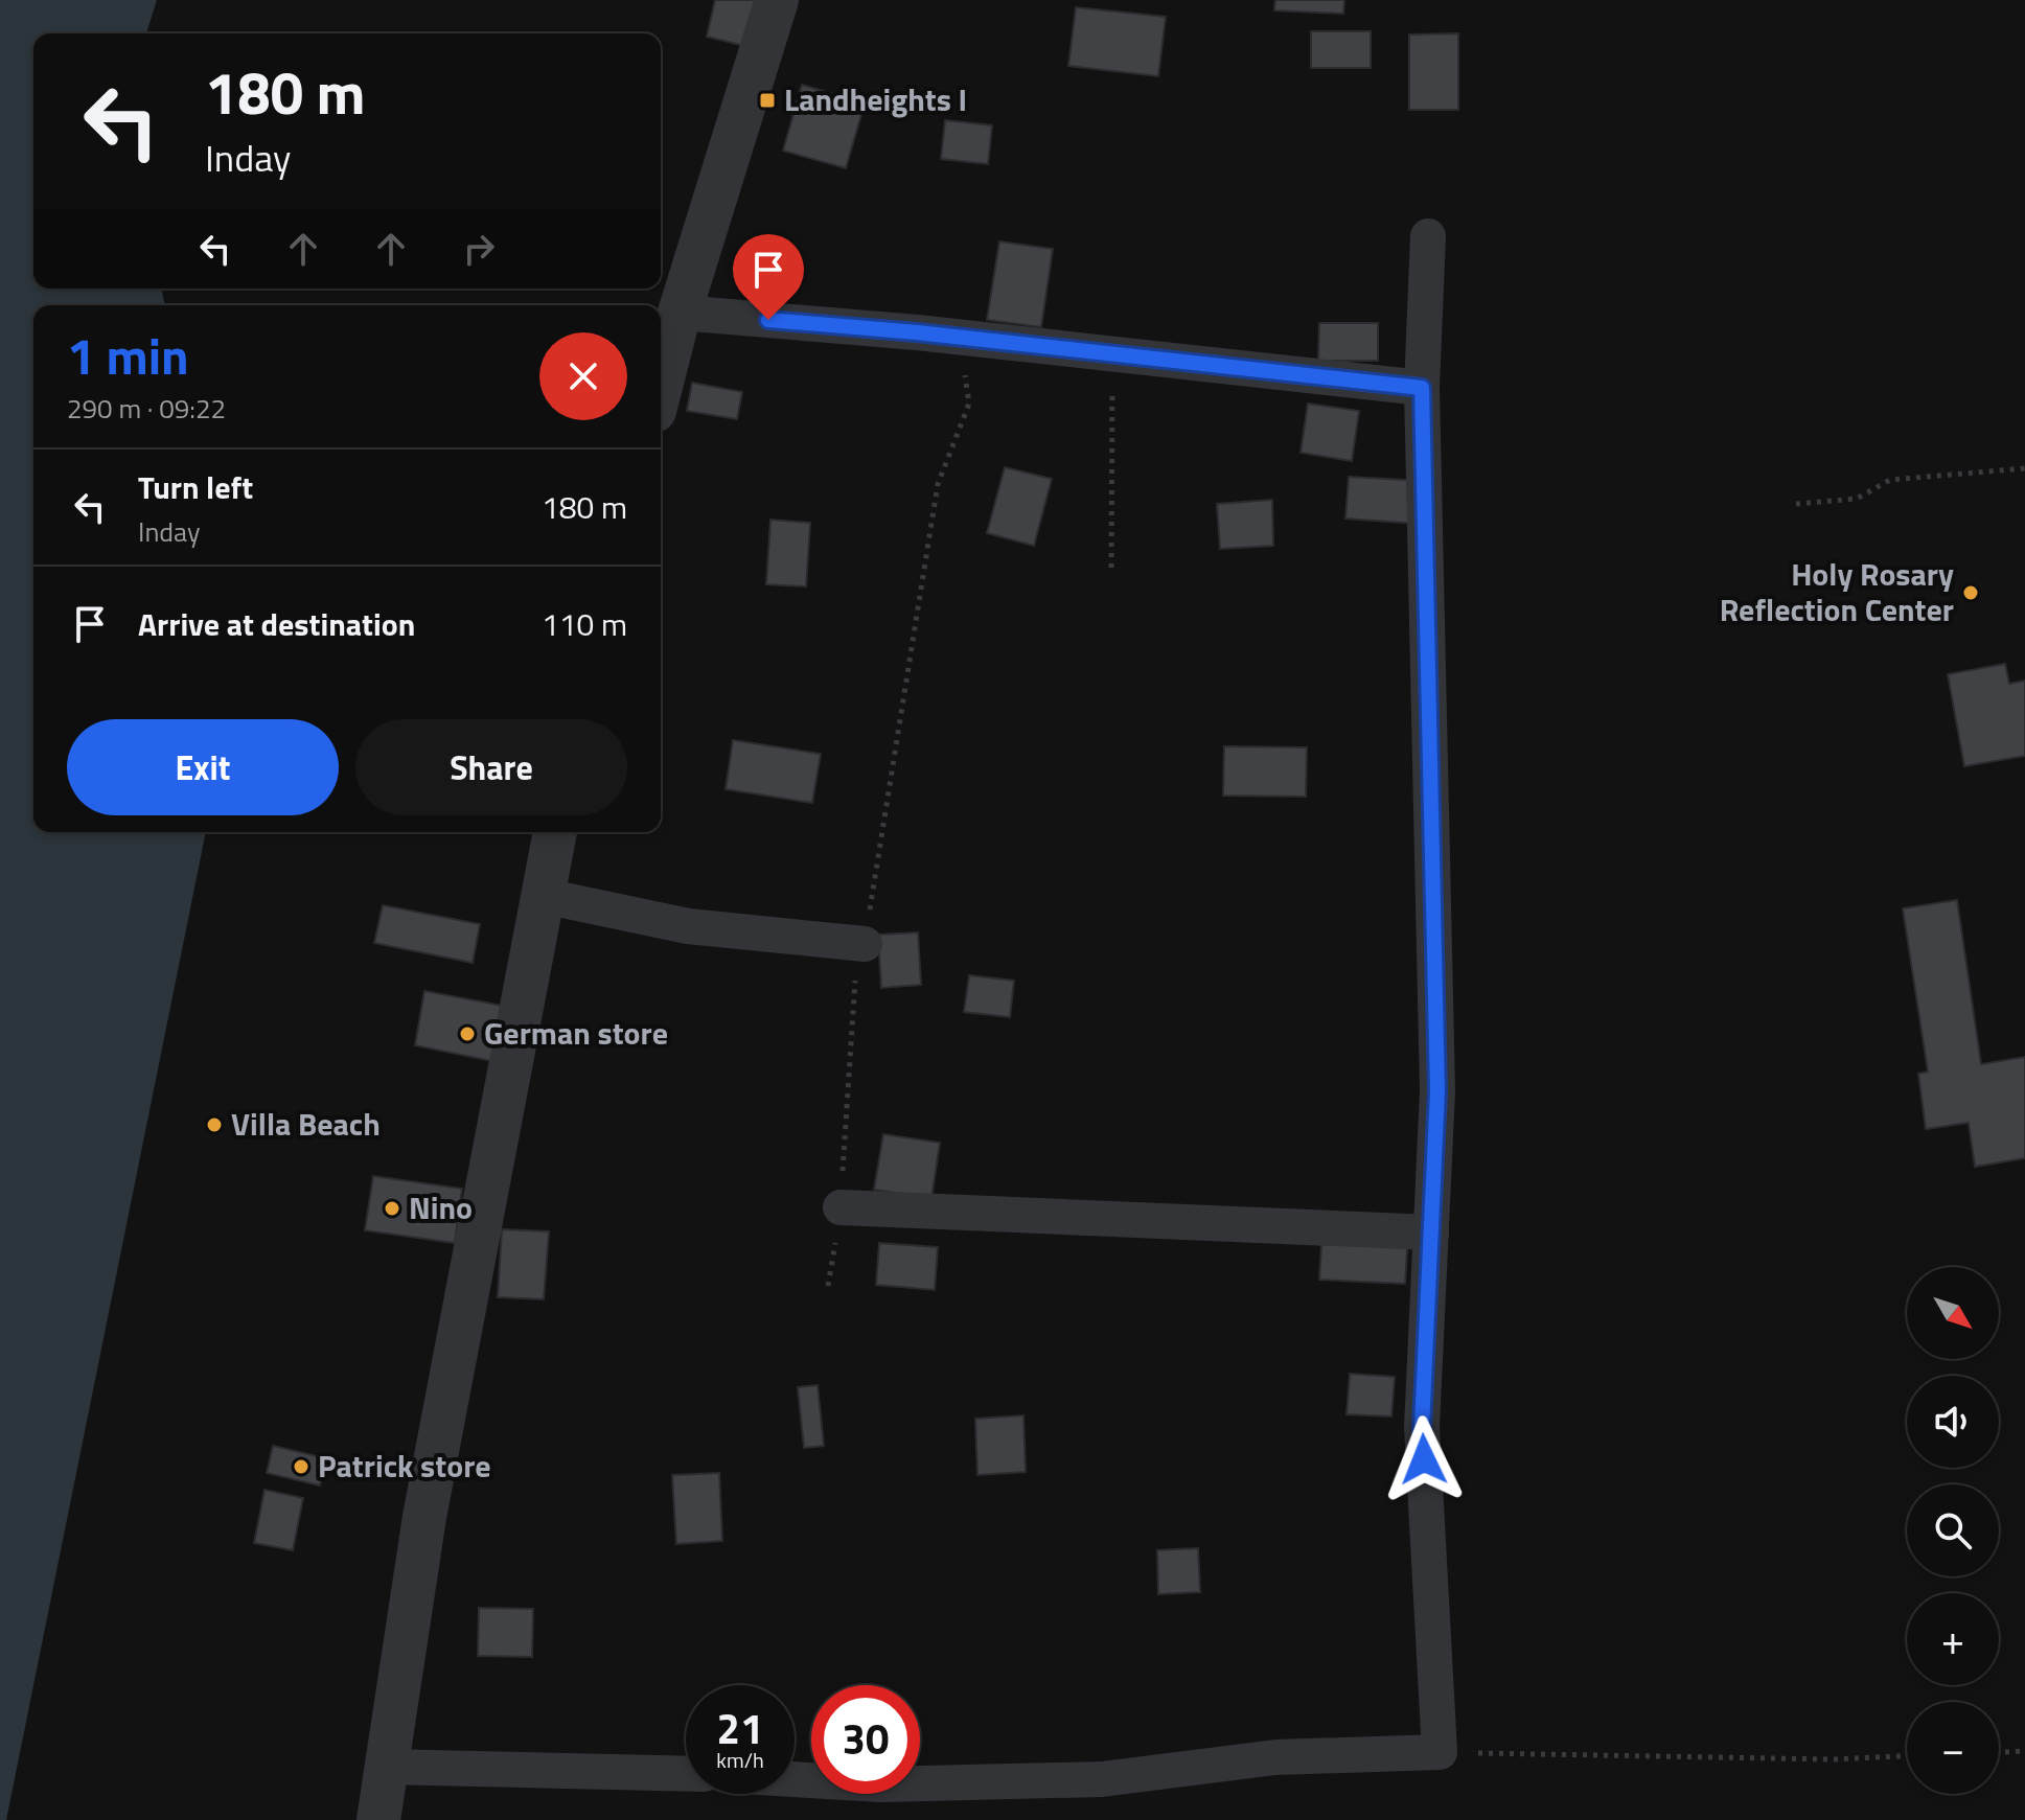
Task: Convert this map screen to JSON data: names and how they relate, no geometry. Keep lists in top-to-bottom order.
{
  "places": {
    "transit": ["Landheights I"],
    "other": [
      "Holy Rosary Reflection Center",
      "German store",
      "Villa Beach",
      "Nino",
      "Patrick store"
    ]
  },
  "north": "bottom right",
  "page": {
    "turn": ["180 m", "Inday"],
    "heading": ["1 min", "290 m · 09:22"],
    "list": [
      {
        "name": "Turn left",
        "note": "Inday",
        "value": "180 m"
      },
      {
        "name": "Arrive at destination",
        "value": "110 m"
      }
    ],
    "buttons": ["Exit", "Share"],
    "map_buttons": ["+", "−"],
    "speed": "21 km/h",
    "limit": "30"
  }
}
